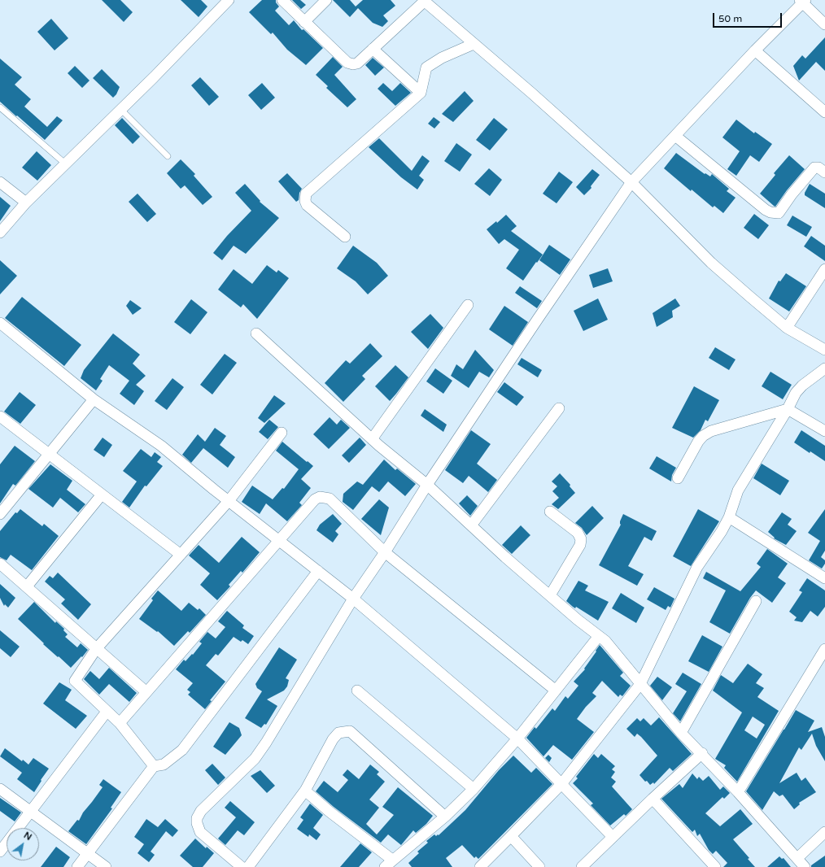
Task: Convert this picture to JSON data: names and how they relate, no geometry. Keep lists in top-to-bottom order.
{
  "scale_bar": "50 m",
  "north": "top right"
}
